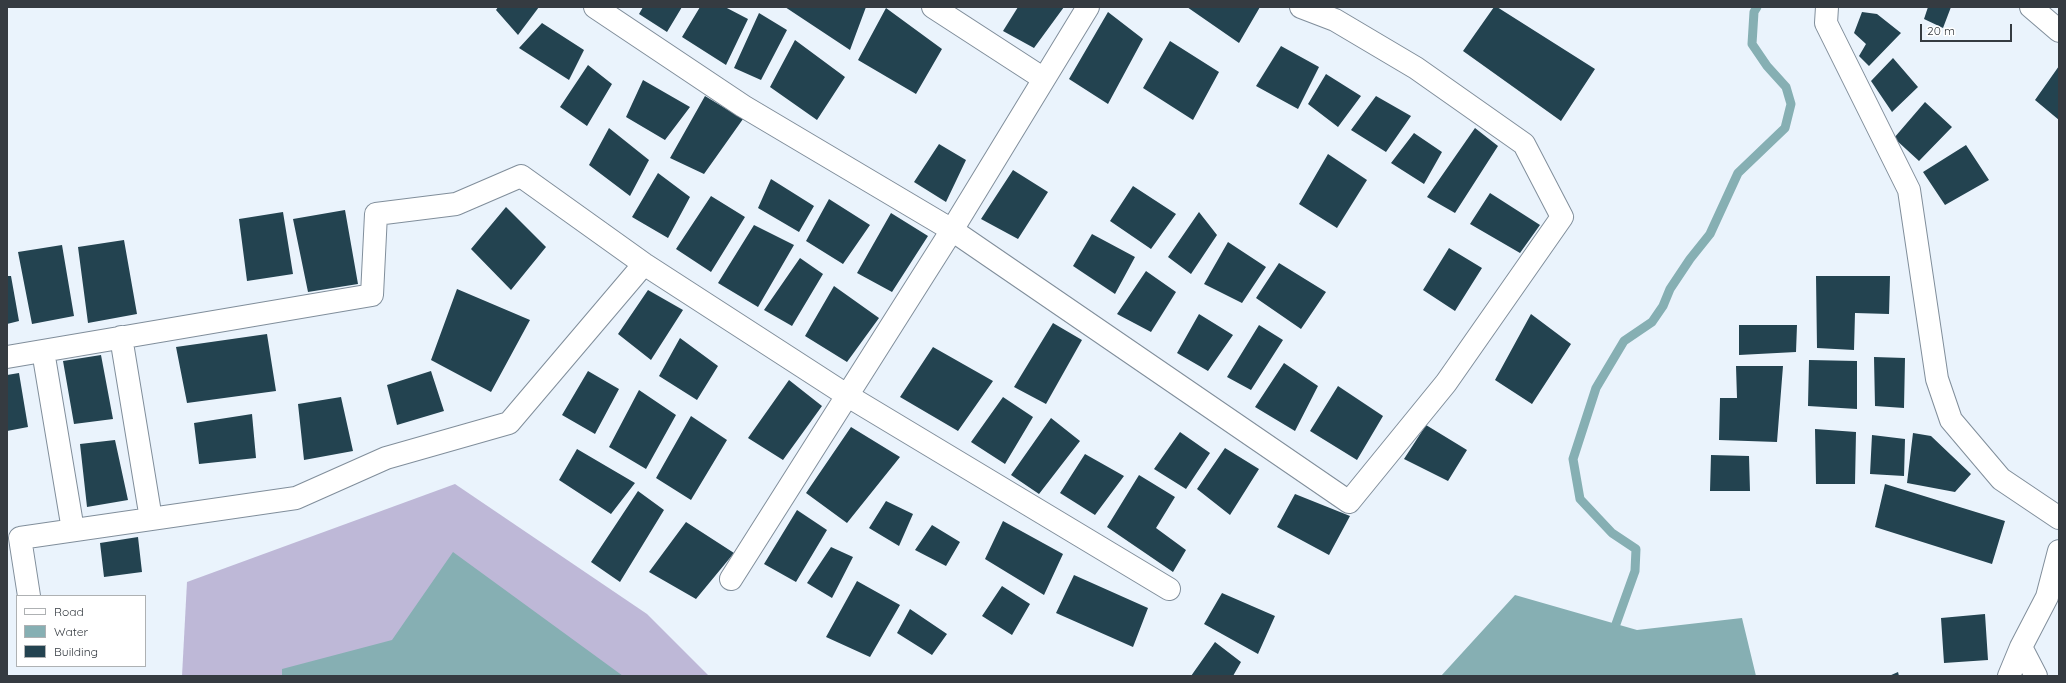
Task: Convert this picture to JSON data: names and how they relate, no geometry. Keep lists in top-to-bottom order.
{
  "legend": ["Road", "Water", "Building"],
  "scale_bar": "20 m"
}
